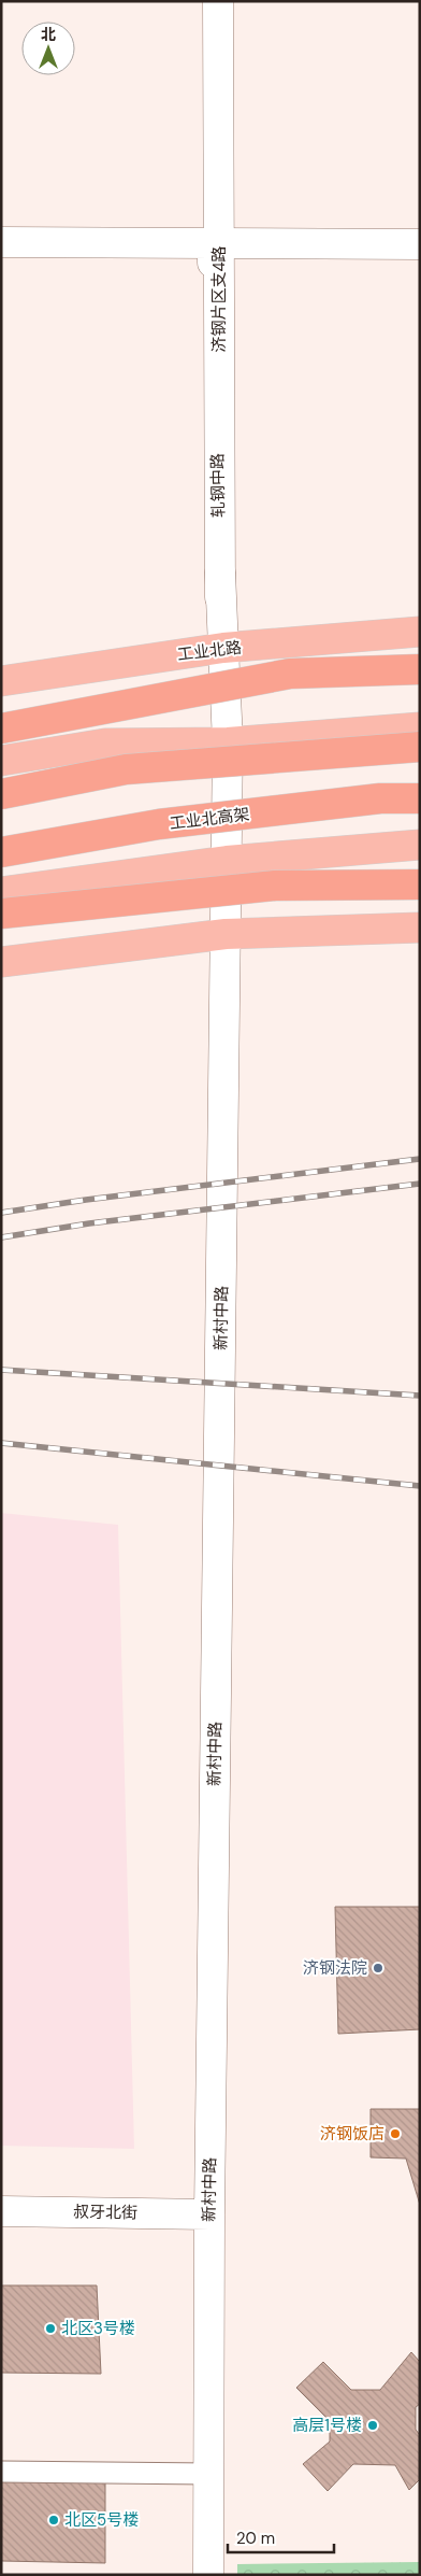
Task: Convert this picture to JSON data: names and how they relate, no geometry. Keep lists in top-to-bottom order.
{
  "streets": {
    "highway": ["工业北高架"],
    "main road": ["工业北路"],
    "street": ["济钢片区支4路", "新村中路", "叔牙北街"]
  },
  "crossings": [
    ["济钢片区支4路", "工业北路"],
    ["新村中路", "叔牙北街"]
  ],
  "places": [
    "济钢法院",
    "济钢饭店",
    "北区3号楼",
    "高层1号楼",
    "北区5号楼"
  ],
  "scale_bar": "20 m",
  "north": "top"
}
